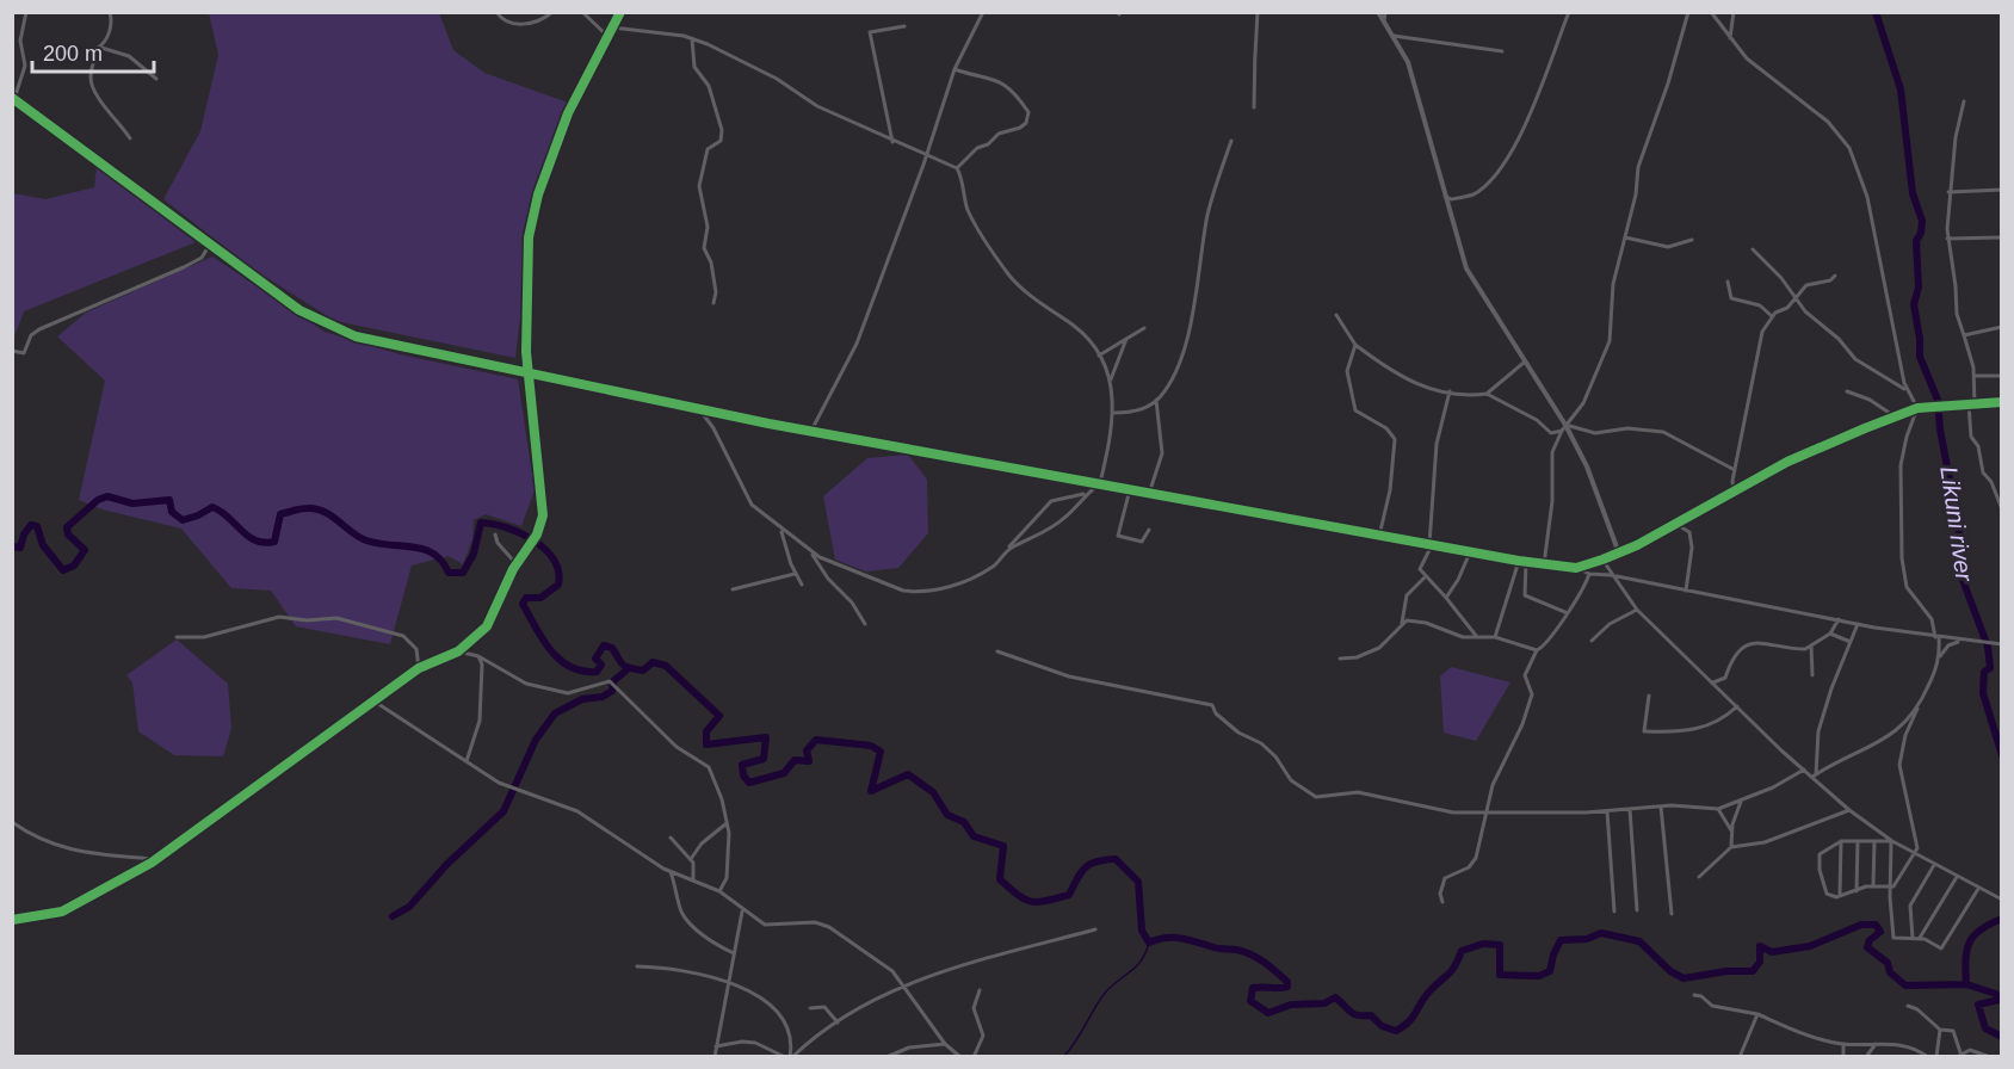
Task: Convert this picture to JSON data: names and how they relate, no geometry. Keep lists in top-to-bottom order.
{
  "water": ["Likuni river"],
  "scale_bar": "200 m"
}
